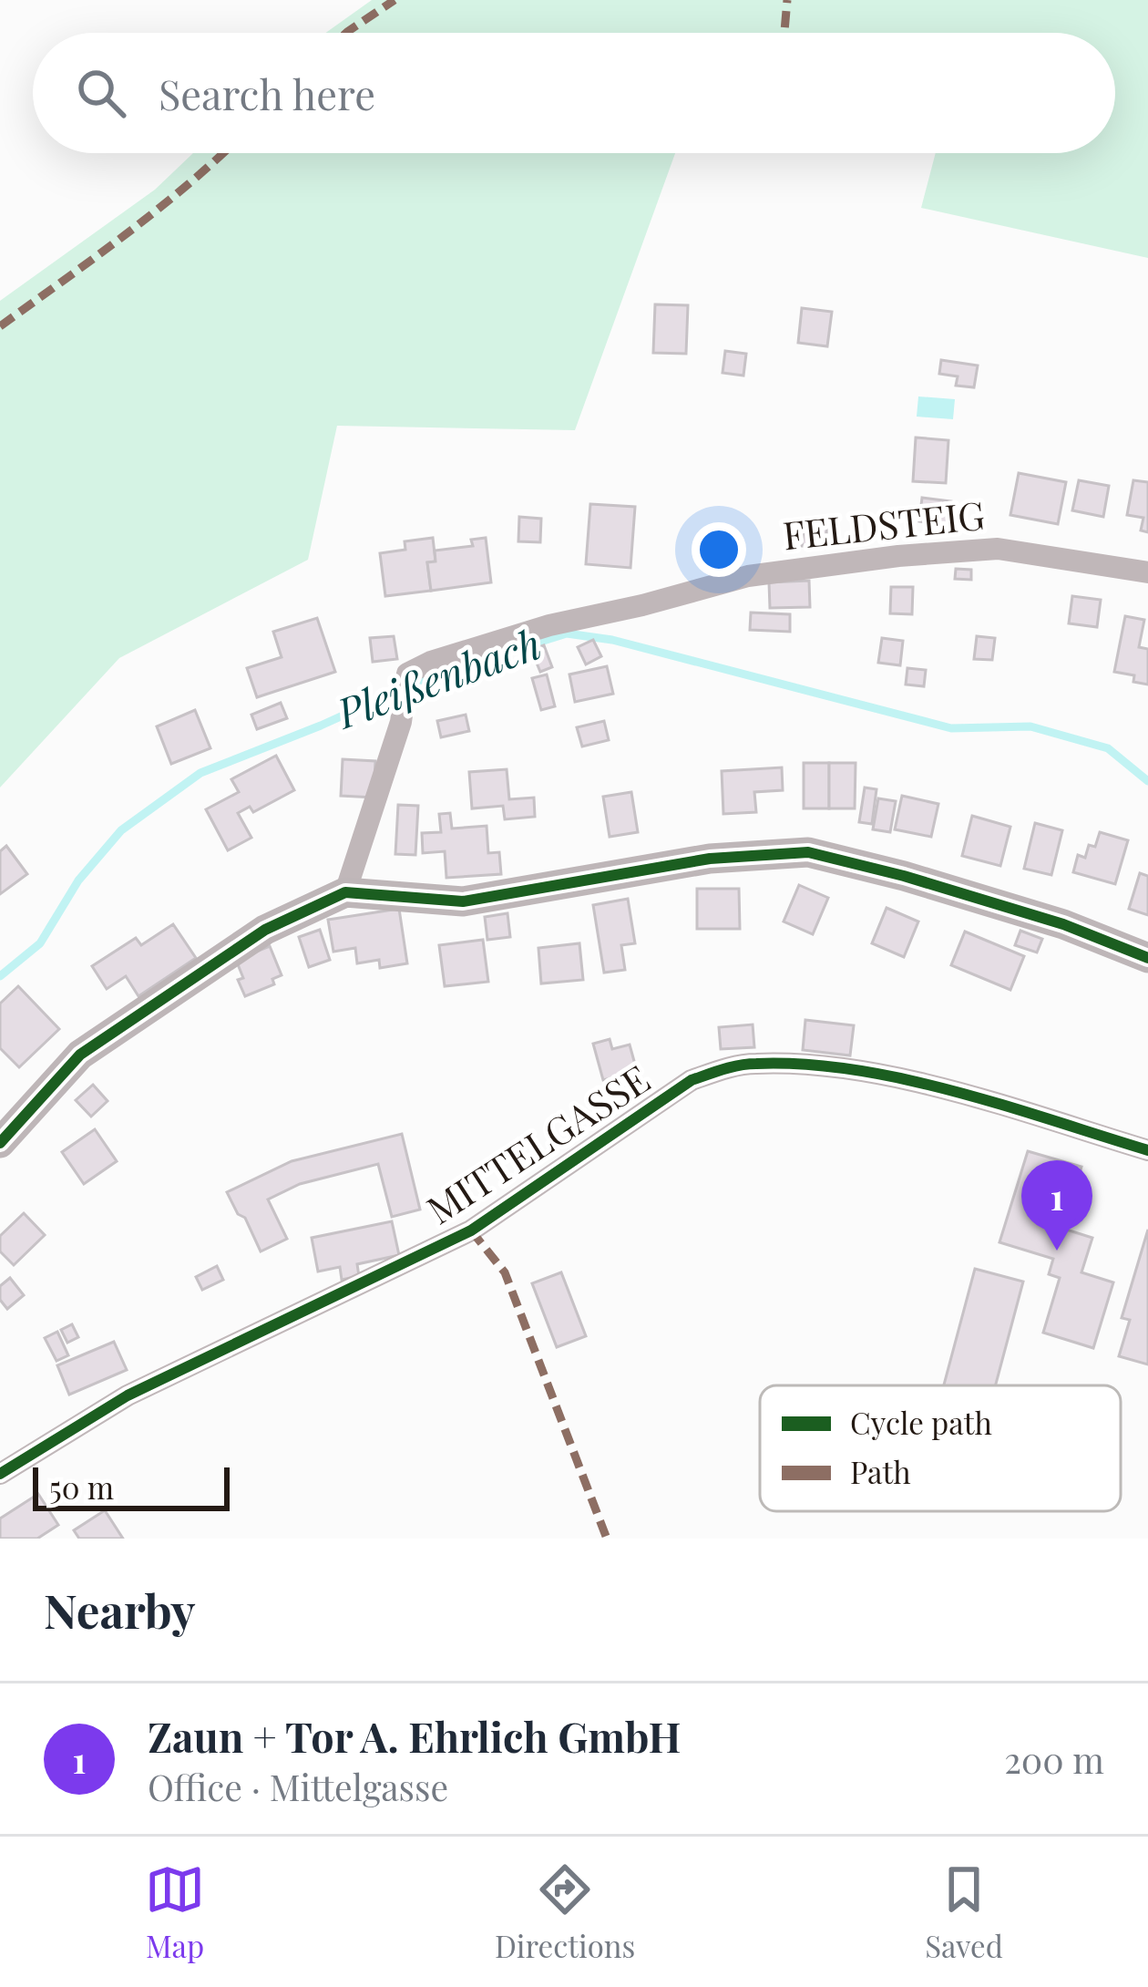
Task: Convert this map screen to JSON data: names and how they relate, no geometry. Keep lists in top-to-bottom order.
{
  "streets": {
    "street": ["FELDSTEIG", "MITTELGASSE"]
  },
  "water": ["Pleißenbach"],
  "legend": ["Cycle path", "Path"],
  "scale_bar": "50 m",
  "page": {
    "search": "Search here",
    "pins": "1",
    "scale": "50 m",
    "heading": "Nearby",
    "list": [
      {
        "mark": "1",
        "name": "Zaun + Tor A. Ehrlich GmbH",
        "note": "Office · Mittelgasse",
        "value": "200 m"
      }
    ],
    "nav": ["Map", "Directions", "Saved"]
  }
}
